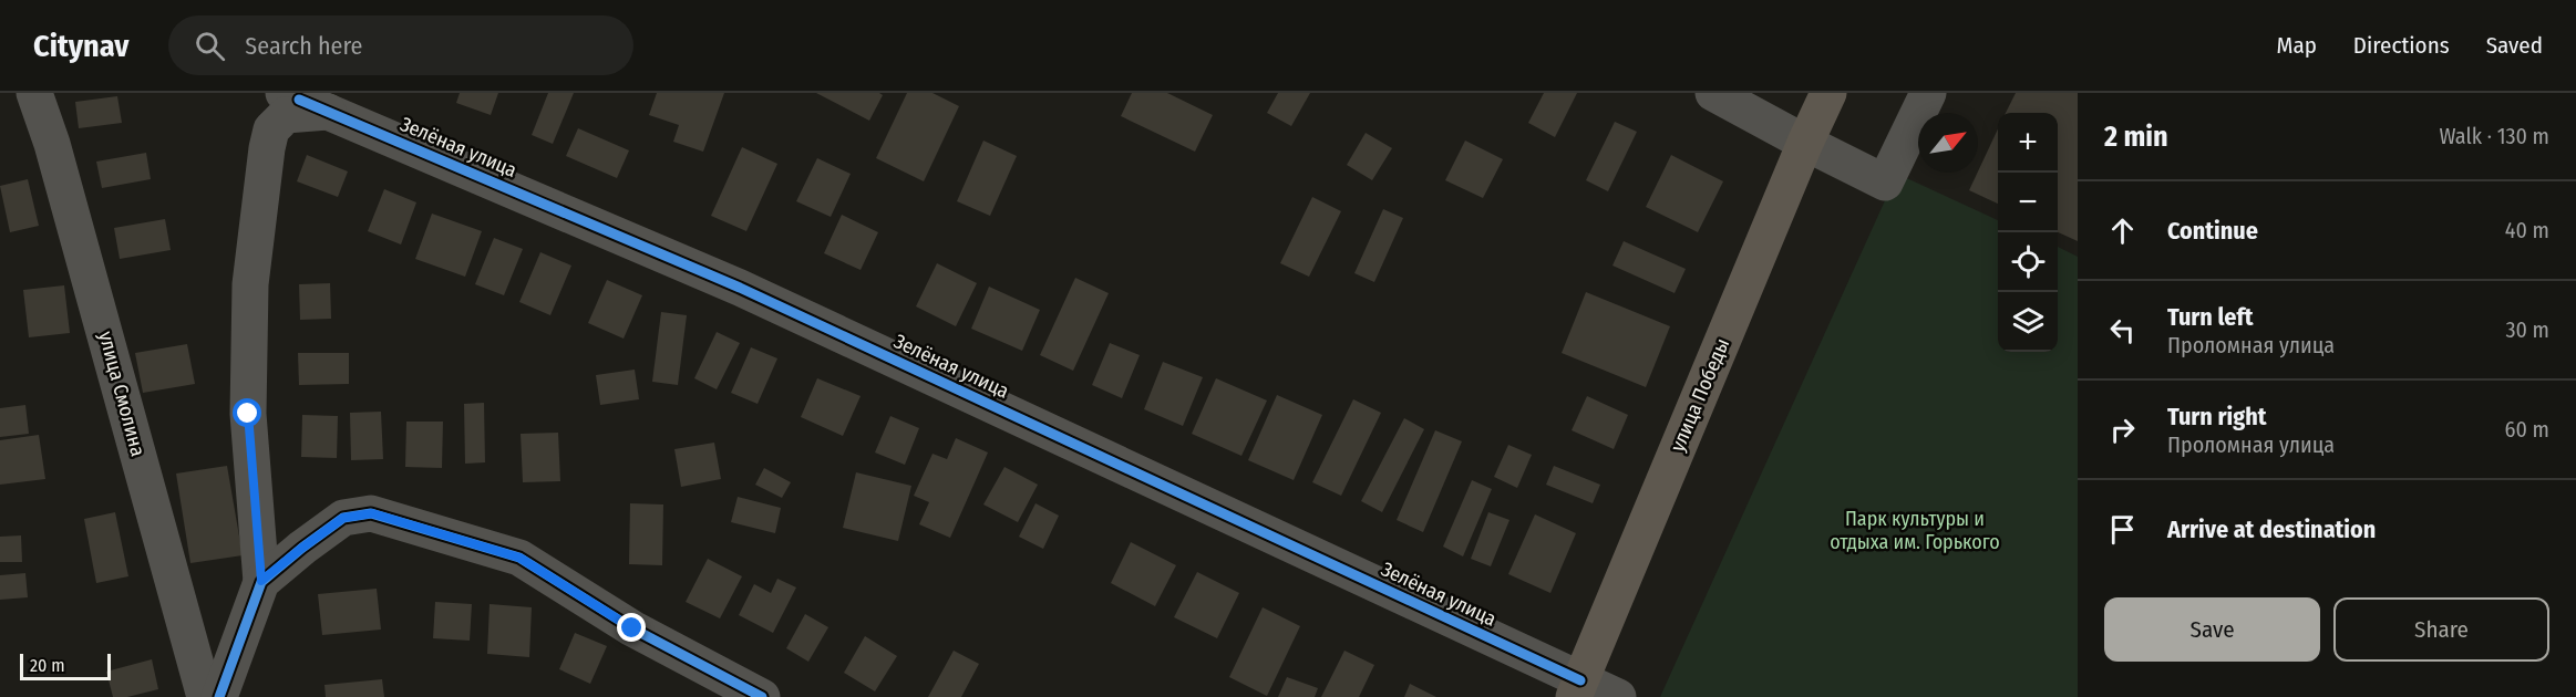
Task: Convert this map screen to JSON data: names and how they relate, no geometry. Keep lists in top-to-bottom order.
{
  "streets": {
    "main road": ["улица Победы"],
    "street": ["Зелёная улица", "улица Смолина"]
  },
  "crossings": [
    ["Зелёная улица", "улица Победы"]
  ],
  "parks": ["Парк культуры и отдыха им. Горького"],
  "scale_bar": "20 m",
  "north": "top right",
  "page": {
    "header": "Citynav",
    "search": "Search here",
    "nav": ["Map", "Directions", "Saved"],
    "heading": ["2 min", "Walk · 130 m"],
    "map_buttons": ["+", "−"],
    "list": [
      ["Continue", "40 m"],
      ["Turn left", "Проломная улица", "30 m"],
      ["Turn right", "Проломная улица", "60 m"],
      "Arrive at destination"
    ],
    "buttons": ["Save", "Share"],
    "scale": "20 m"
  }
}
